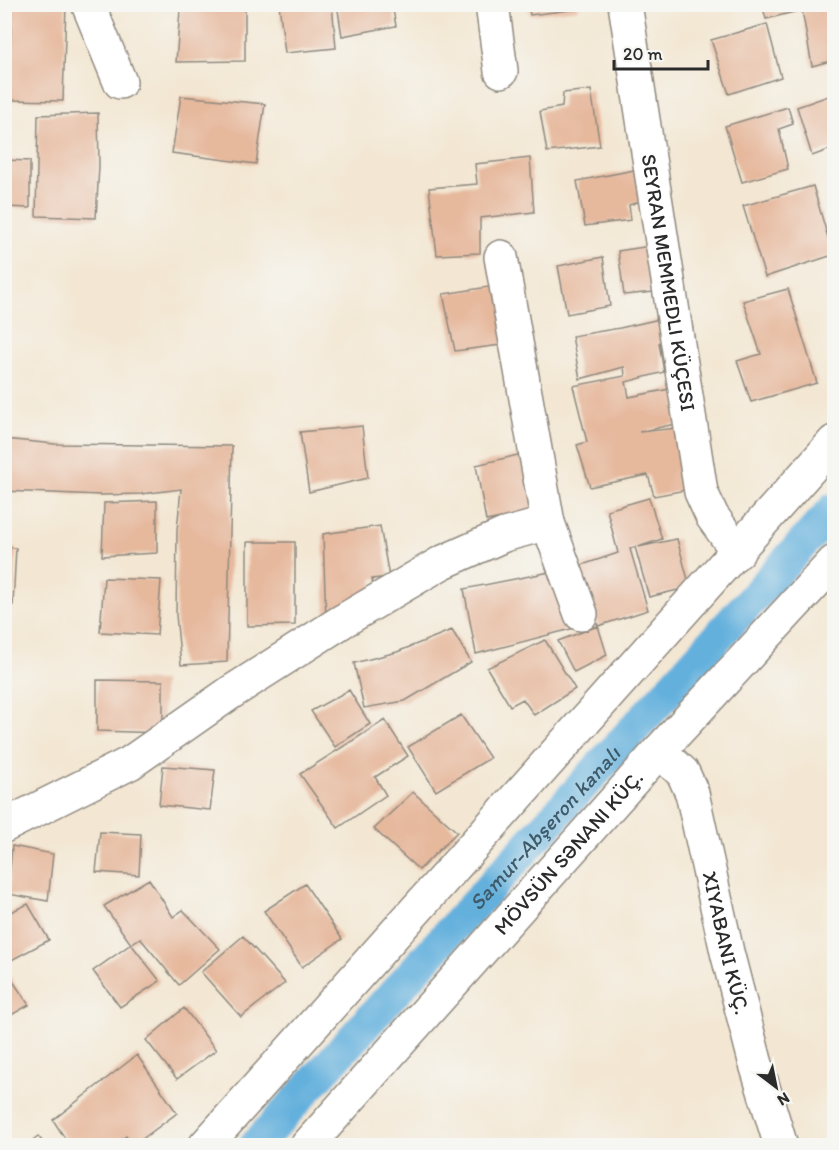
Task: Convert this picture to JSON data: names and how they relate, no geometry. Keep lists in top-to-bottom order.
{
  "streets": {
    "street": ["SEYRAN MEMMEDLI KÜÇESI", "MÖVSÜN SƏNANI KÜÇ.", "XIYABANI KÜÇ."]
  },
  "crossings": [
    ["MÖVSÜN SƏNANI KÜÇ.", "XIYABANI KÜÇ."]
  ],
  "water": ["Samur-Abşeron kanalı"],
  "scale_bar": "20 m",
  "north": "bottom right"
}
